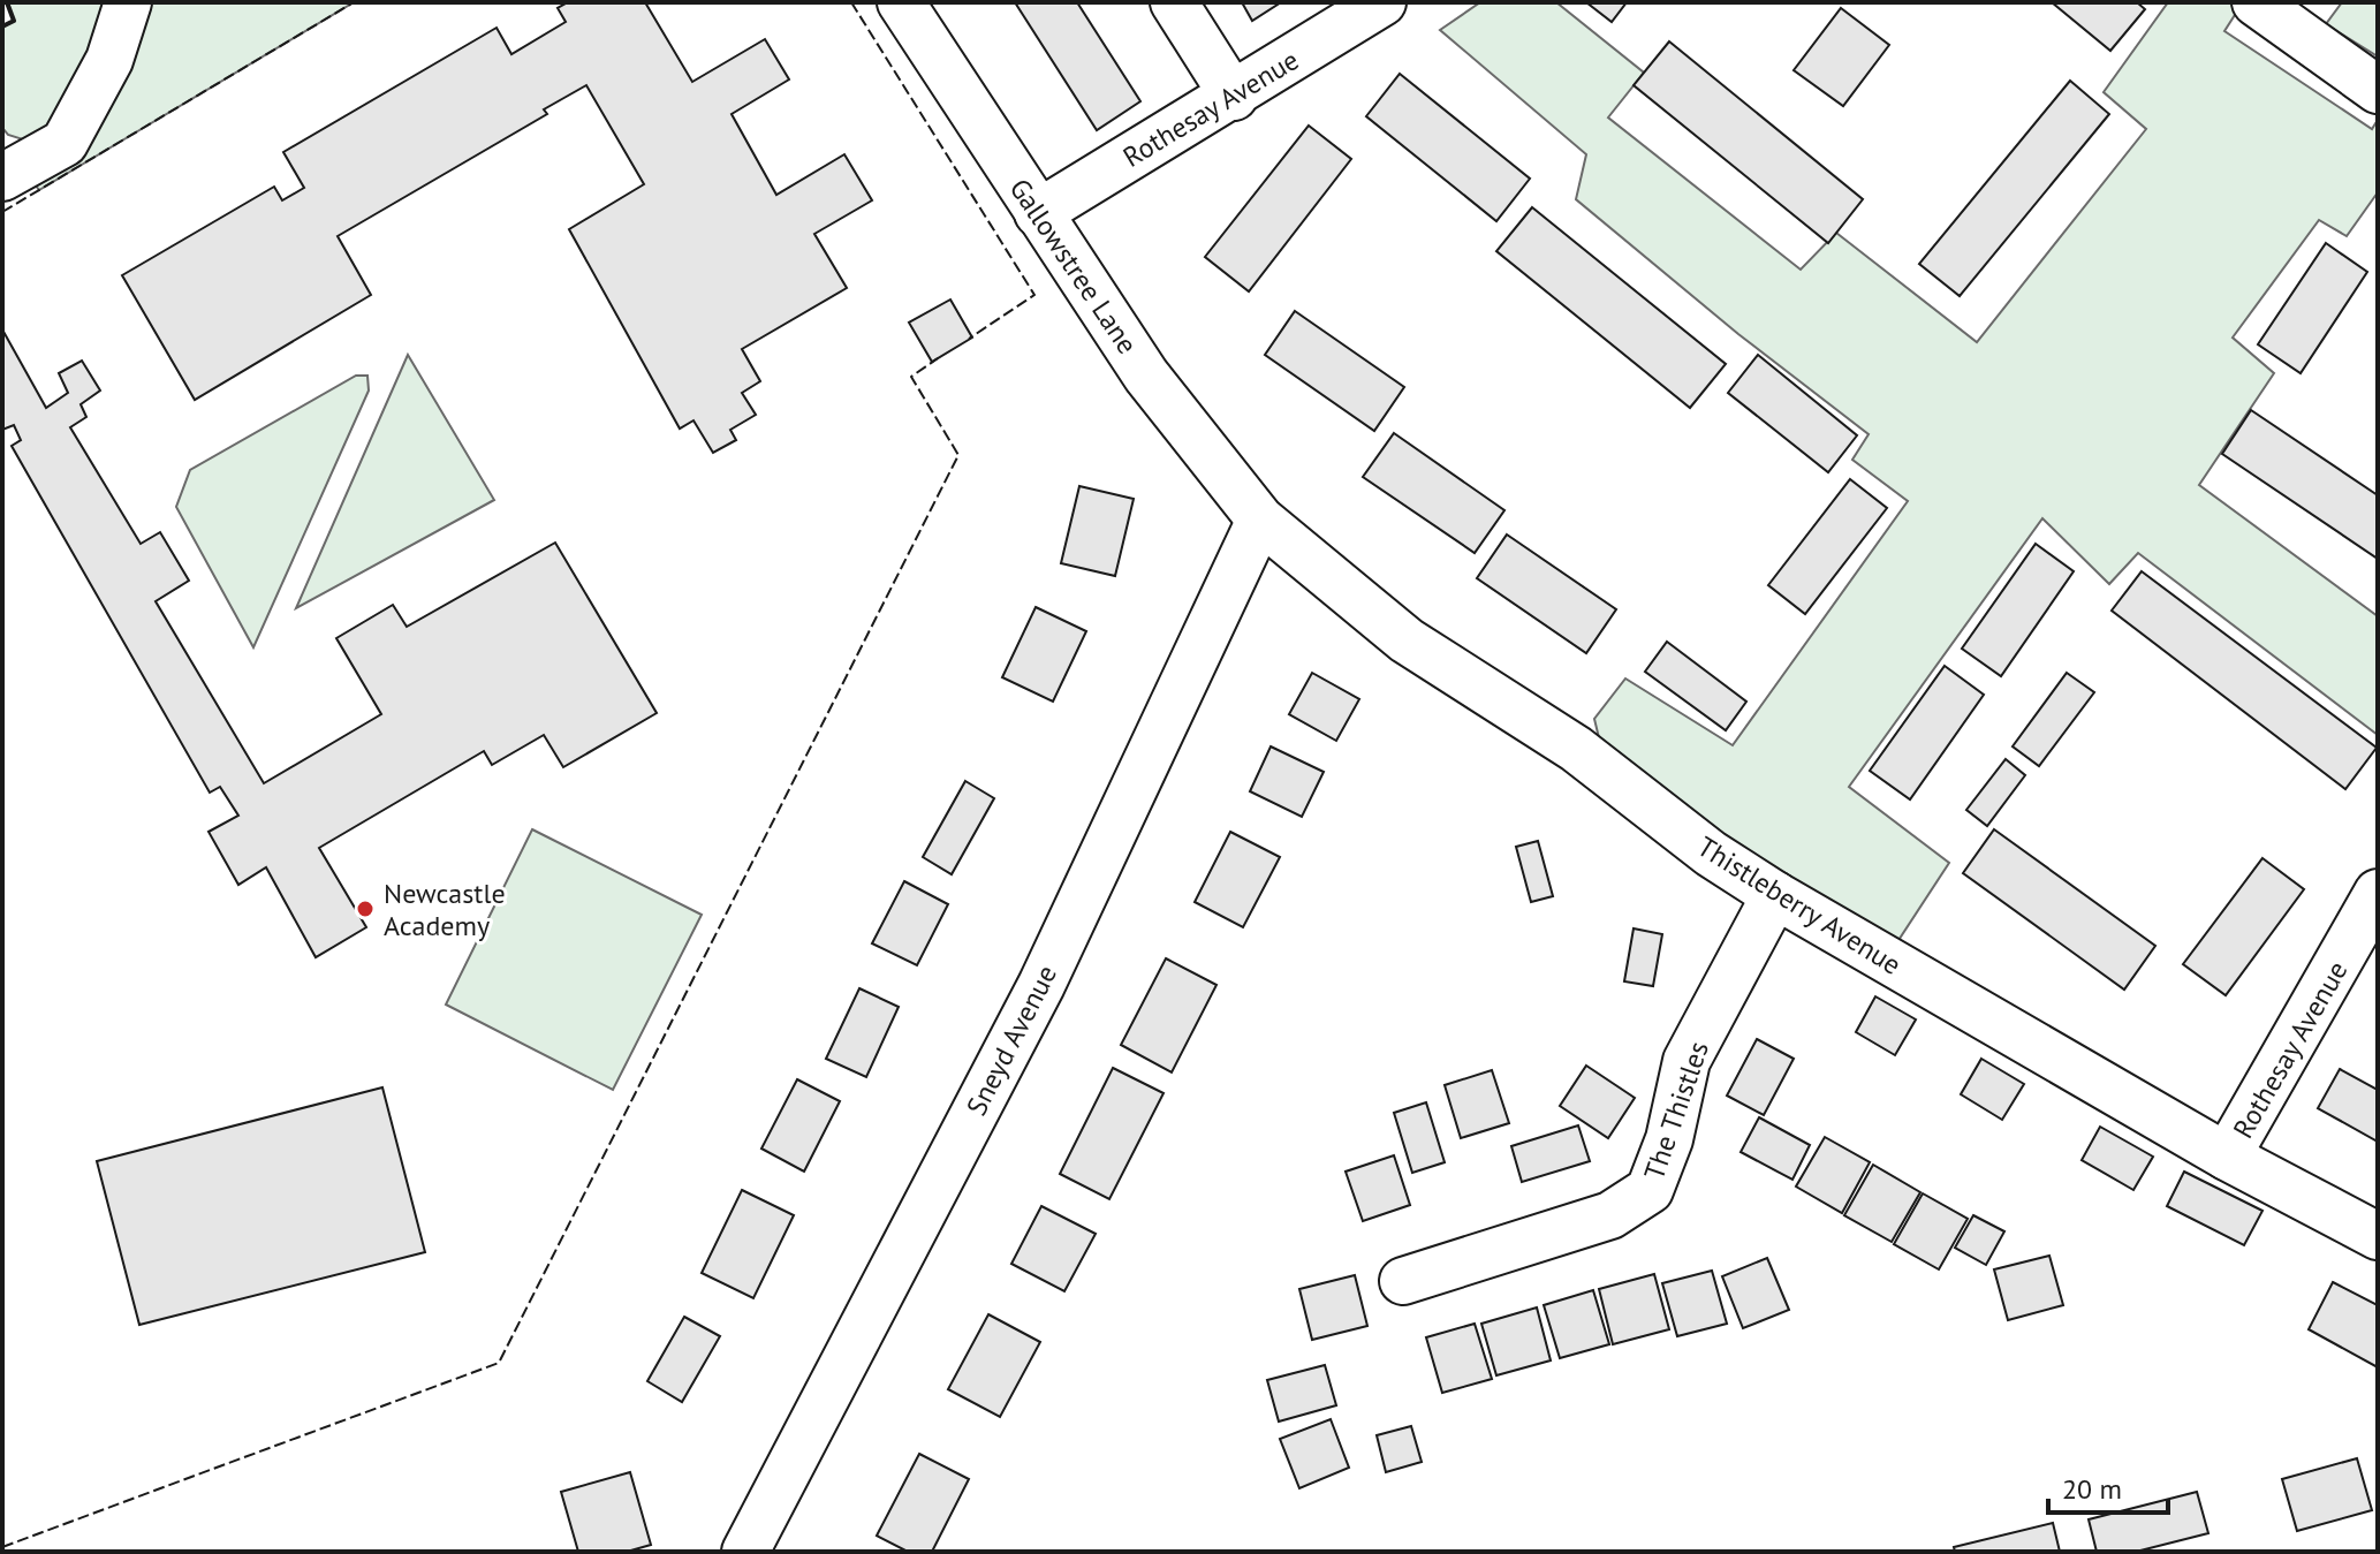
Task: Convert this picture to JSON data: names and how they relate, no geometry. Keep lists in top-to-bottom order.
{
  "streets": {
    "street": [
      "Rothesay Avenue",
      "Gallowstree Lane",
      "Thistleberry Avenue",
      "Sneyd Avenue",
      "The Thistles"
    ]
  },
  "crossings": [
    ["Rothesay Avenue", "Gallowstree Lane"],
    ["Rothesay Avenue", "Thistleberry Avenue"],
    ["Gallowstree Lane", "Thistleberry Avenue"],
    ["Gallowstree Lane", "Sneyd Avenue"],
    ["Thistleberry Avenue", "Sneyd Avenue"],
    ["Thistleberry Avenue", "The Thistles"]
  ],
  "places": ["Newcastle Academy"],
  "scale_bar": "20 m"
}
